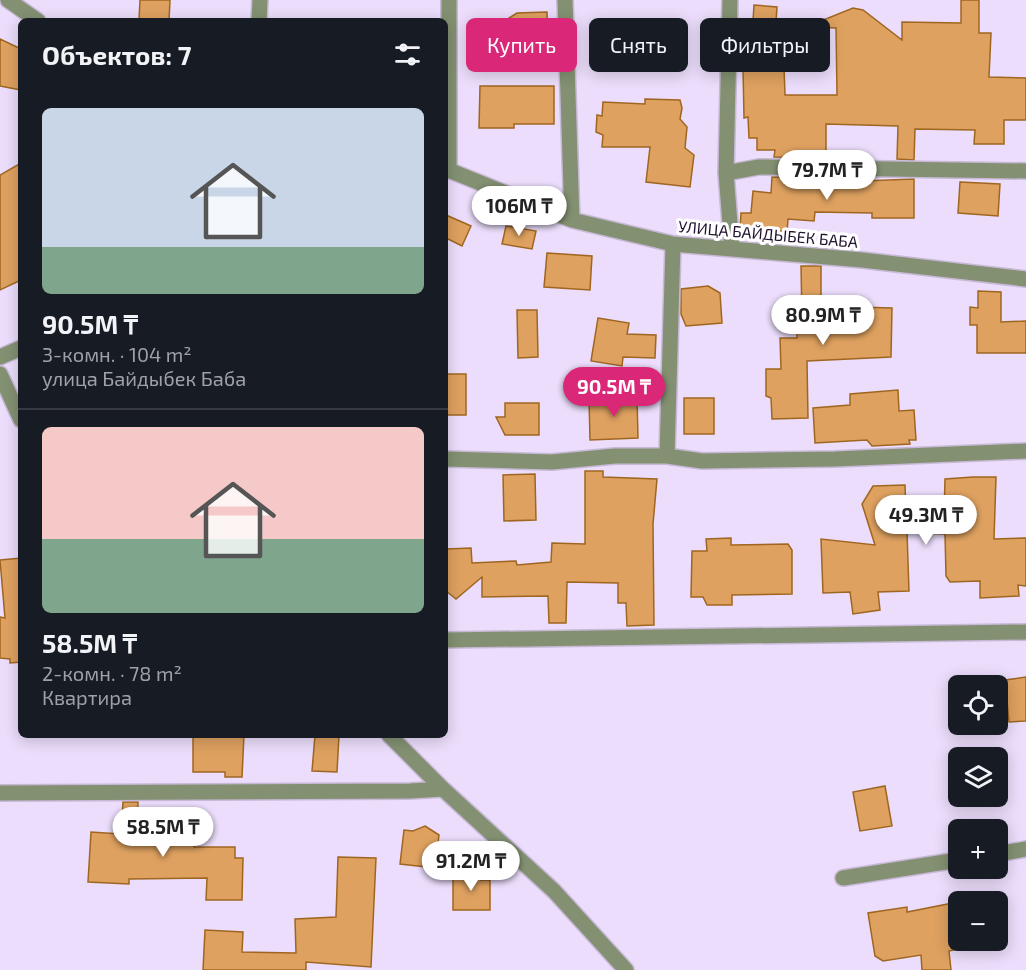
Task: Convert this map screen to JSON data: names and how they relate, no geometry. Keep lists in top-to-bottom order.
{
  "streets": {
    "street": ["УЛИЦА БАЙДЫБЕК БАБА"]
  },
  "page": {
    "chip": ["Купить", "Снять", "Фильтры"],
    "heading": "Объектов: 7",
    "list": [
      {
        "name": "90.5M ₸",
        "note": "3-комн. · 104 m² · улица Байдыбек Баба"
      },
      {
        "name": "58.5M ₸",
        "note": "2-комн. · 78 m² · Квартира"
      }
    ],
    "price": [
      "79.7M ₸",
      "106M ₸",
      "80.9M ₸",
      "90.5M ₸",
      "49.3M ₸",
      "58.5M ₸",
      "91.2M ₸"
    ],
    "map_buttons": ["+", "−"]
  }
}
